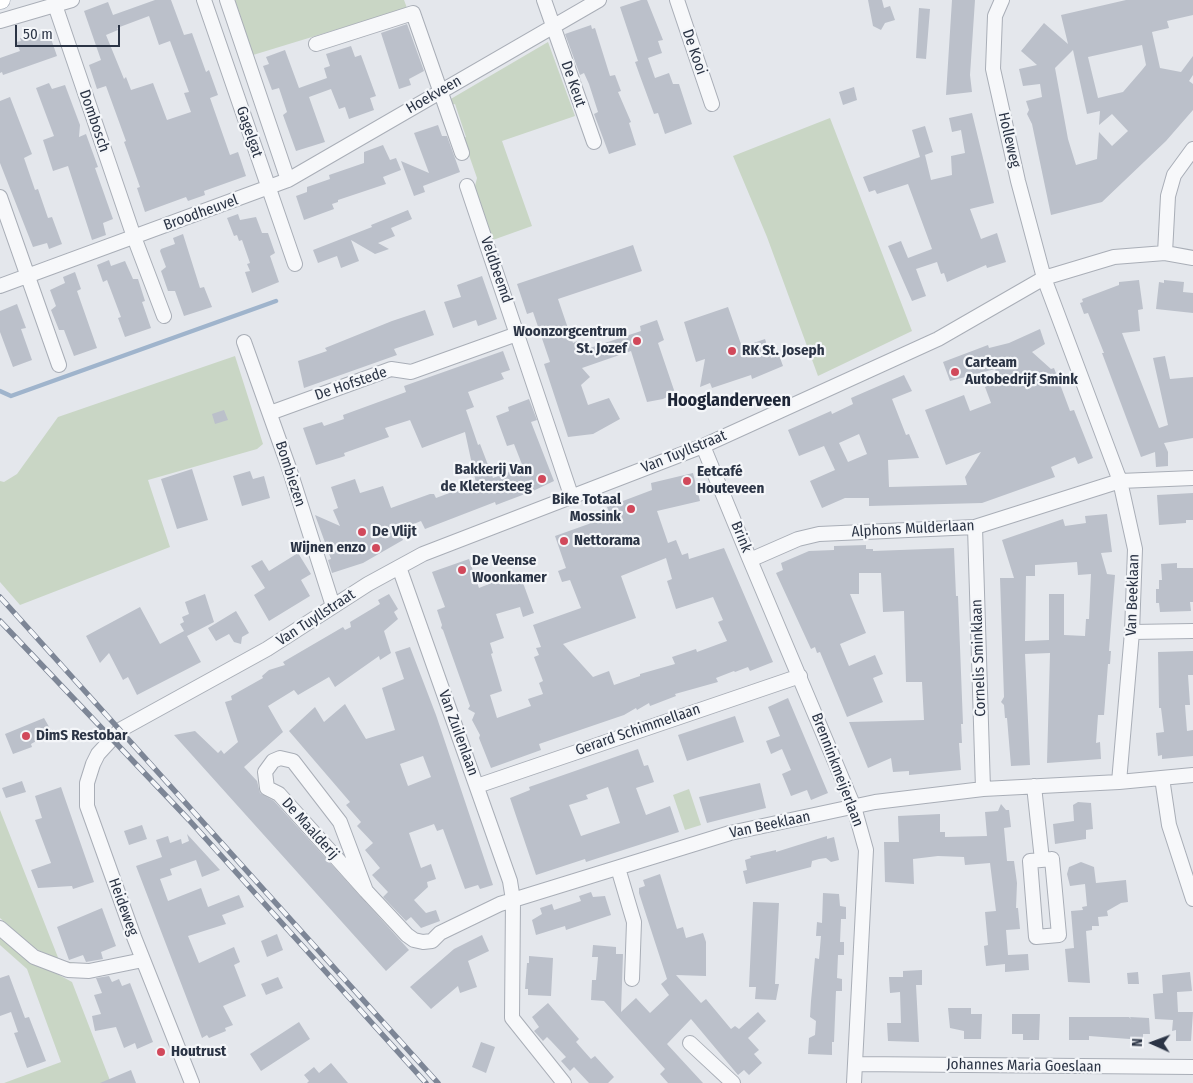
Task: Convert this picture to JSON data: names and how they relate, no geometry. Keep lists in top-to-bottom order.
{
  "streets": {
    "street": [
      "De Kooi",
      "De Keut",
      "Hoekveen",
      "Dombosch",
      "Gagelgat",
      "Holleweg",
      "Broodheuvel",
      "Veldbeemd",
      "De Hofstede",
      "Van Tuyllstraat",
      "Bombiezen",
      "Alphons Mulderlaan",
      "Brink",
      "Van Beeklaan",
      "Cornelis Sminklaan",
      "Gerard Schimmellaan",
      "Van Zuilenlaan",
      "Brenninkmeijerlaan",
      "De Maalderij",
      "Heideweg",
      "Johannes Maria Goeslaan"
    ]
  },
  "crossings": [
    ["De Keut", "Hoekveen"],
    ["Hoekveen", "Gagelgat"],
    ["Hoekveen", "Broodheuvel"],
    ["Dombosch", "Broodheuvel"],
    ["Gagelgat", "Broodheuvel"],
    ["Holleweg", "Van Tuyllstraat"],
    ["Holleweg", "Van Beeklaan"],
    ["Veldbeemd", "De Hofstede"],
    ["Veldbeemd", "Van Tuyllstraat"],
    ["De Hofstede", "Bombiezen"],
    ["Van Tuyllstraat", "Bombiezen"],
    ["Van Tuyllstraat", "Brink"],
    ["Van Tuyllstraat", "Van Beeklaan"],
    ["Van Tuyllstraat", "Van Zuilenlaan"],
    ["Van Tuyllstraat", "Heideweg"],
    ["Alphons Mulderlaan", "Brink"],
    ["Alphons Mulderlaan", "Van Beeklaan"],
    ["Alphons Mulderlaan", "Cornelis Sminklaan"],
    ["Brink", "Brenninkmeijerlaan"],
    ["Van Beeklaan", "Cornelis Sminklaan"],
    ["Van Beeklaan", "Van Zuilenlaan"],
    ["Van Beeklaan", "Brenninkmeijerlaan"],
    ["Van Beeklaan", "De Maalderij"],
    ["Gerard Schimmellaan", "Van Zuilenlaan"],
    ["Gerard Schimmellaan", "Brenninkmeijerlaan"],
    ["Van Zuilenlaan", "De Maalderij"],
    ["Brenninkmeijerlaan", "Johannes Maria Goeslaan"]
  ],
  "districts": ["Hooglanderveen"],
  "places": [
    "Woonzorgcentrum St. Jozef",
    "RK St. Joseph",
    "Carteam Autobedrijf Smink",
    "Bakkerij Van de Kletersteeg",
    "Eetcafé Houteveen",
    "Bike Totaal Mossink",
    "De Vlijt",
    "Nettorama",
    "Wijnen enzo",
    "De Veense Woonkamer",
    "DimS Restobar",
    "Houtrust"
  ],
  "scale_bar": "50 m",
  "north": "left"
}
